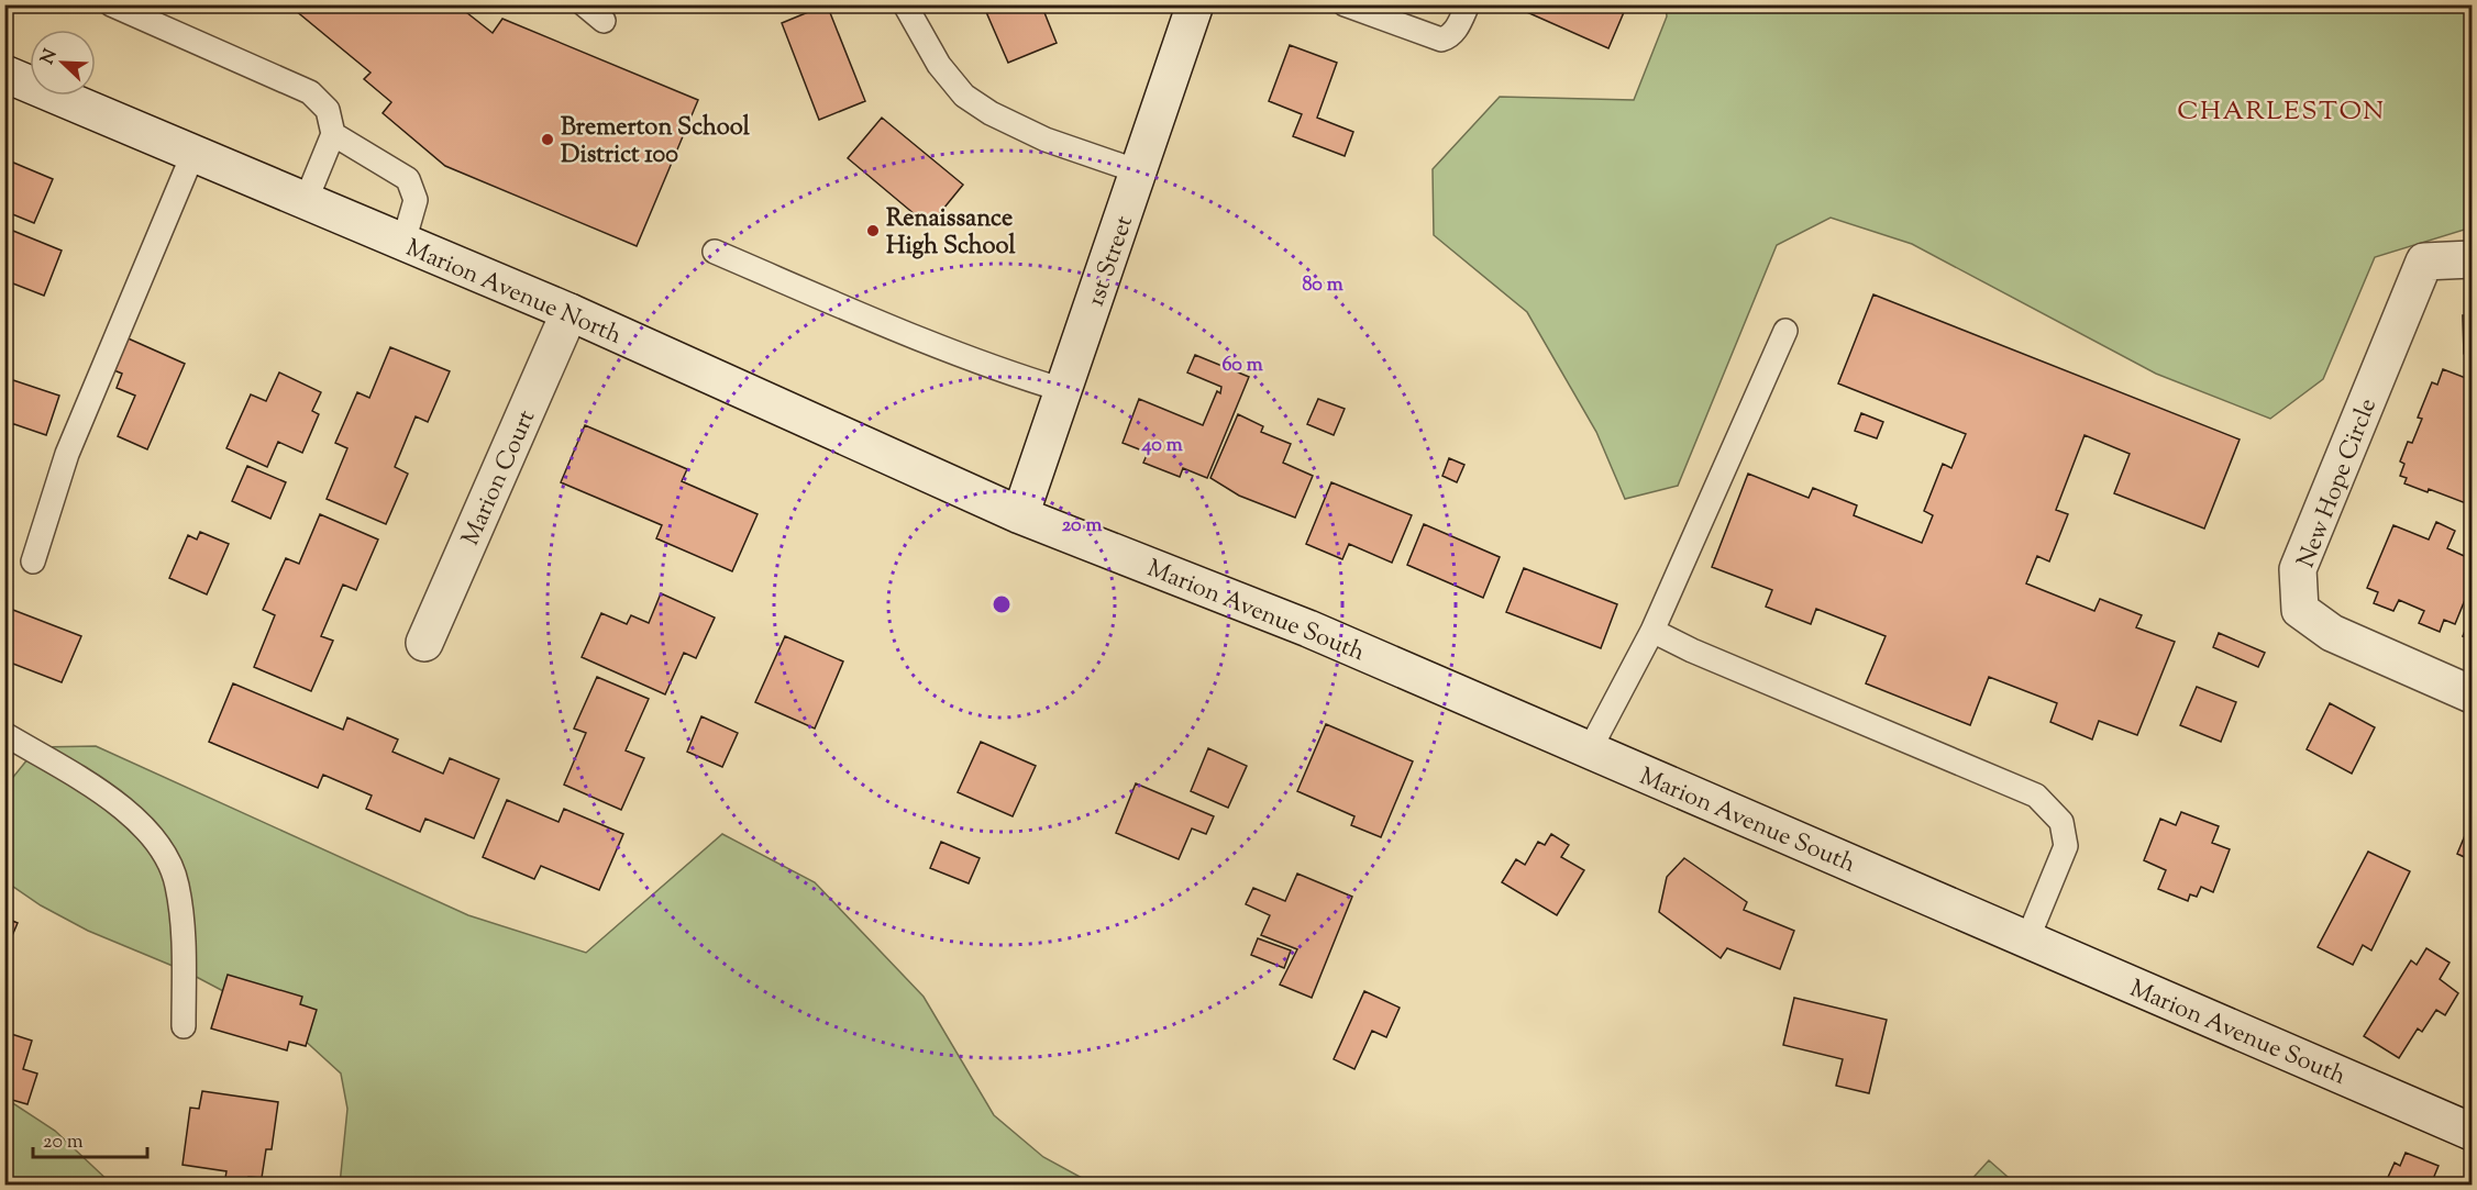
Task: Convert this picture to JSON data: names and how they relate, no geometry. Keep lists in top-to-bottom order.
{
  "streets": {
    "main road": [
      "1st Street",
      "Marion Avenue North",
      "Marion Court",
      "New Hope Circle",
      "Marion Avenue South"
    ]
  },
  "crossings": [
    ["1st Street", "Marion Avenue North"],
    ["1st Street", "Marion Avenue South"],
    ["Marion Avenue North", "Marion Court"],
    ["Marion Avenue North", "Marion Avenue South"]
  ],
  "districts": ["CHARLESTON"],
  "places": ["Bremerton School District 100", "Renaissance High School"],
  "scale_bar": "20 m",
  "north": "top left",
  "rings": [
    "80 m",
    "60 m",
    "40 m",
    "20 m"
  ]
}
